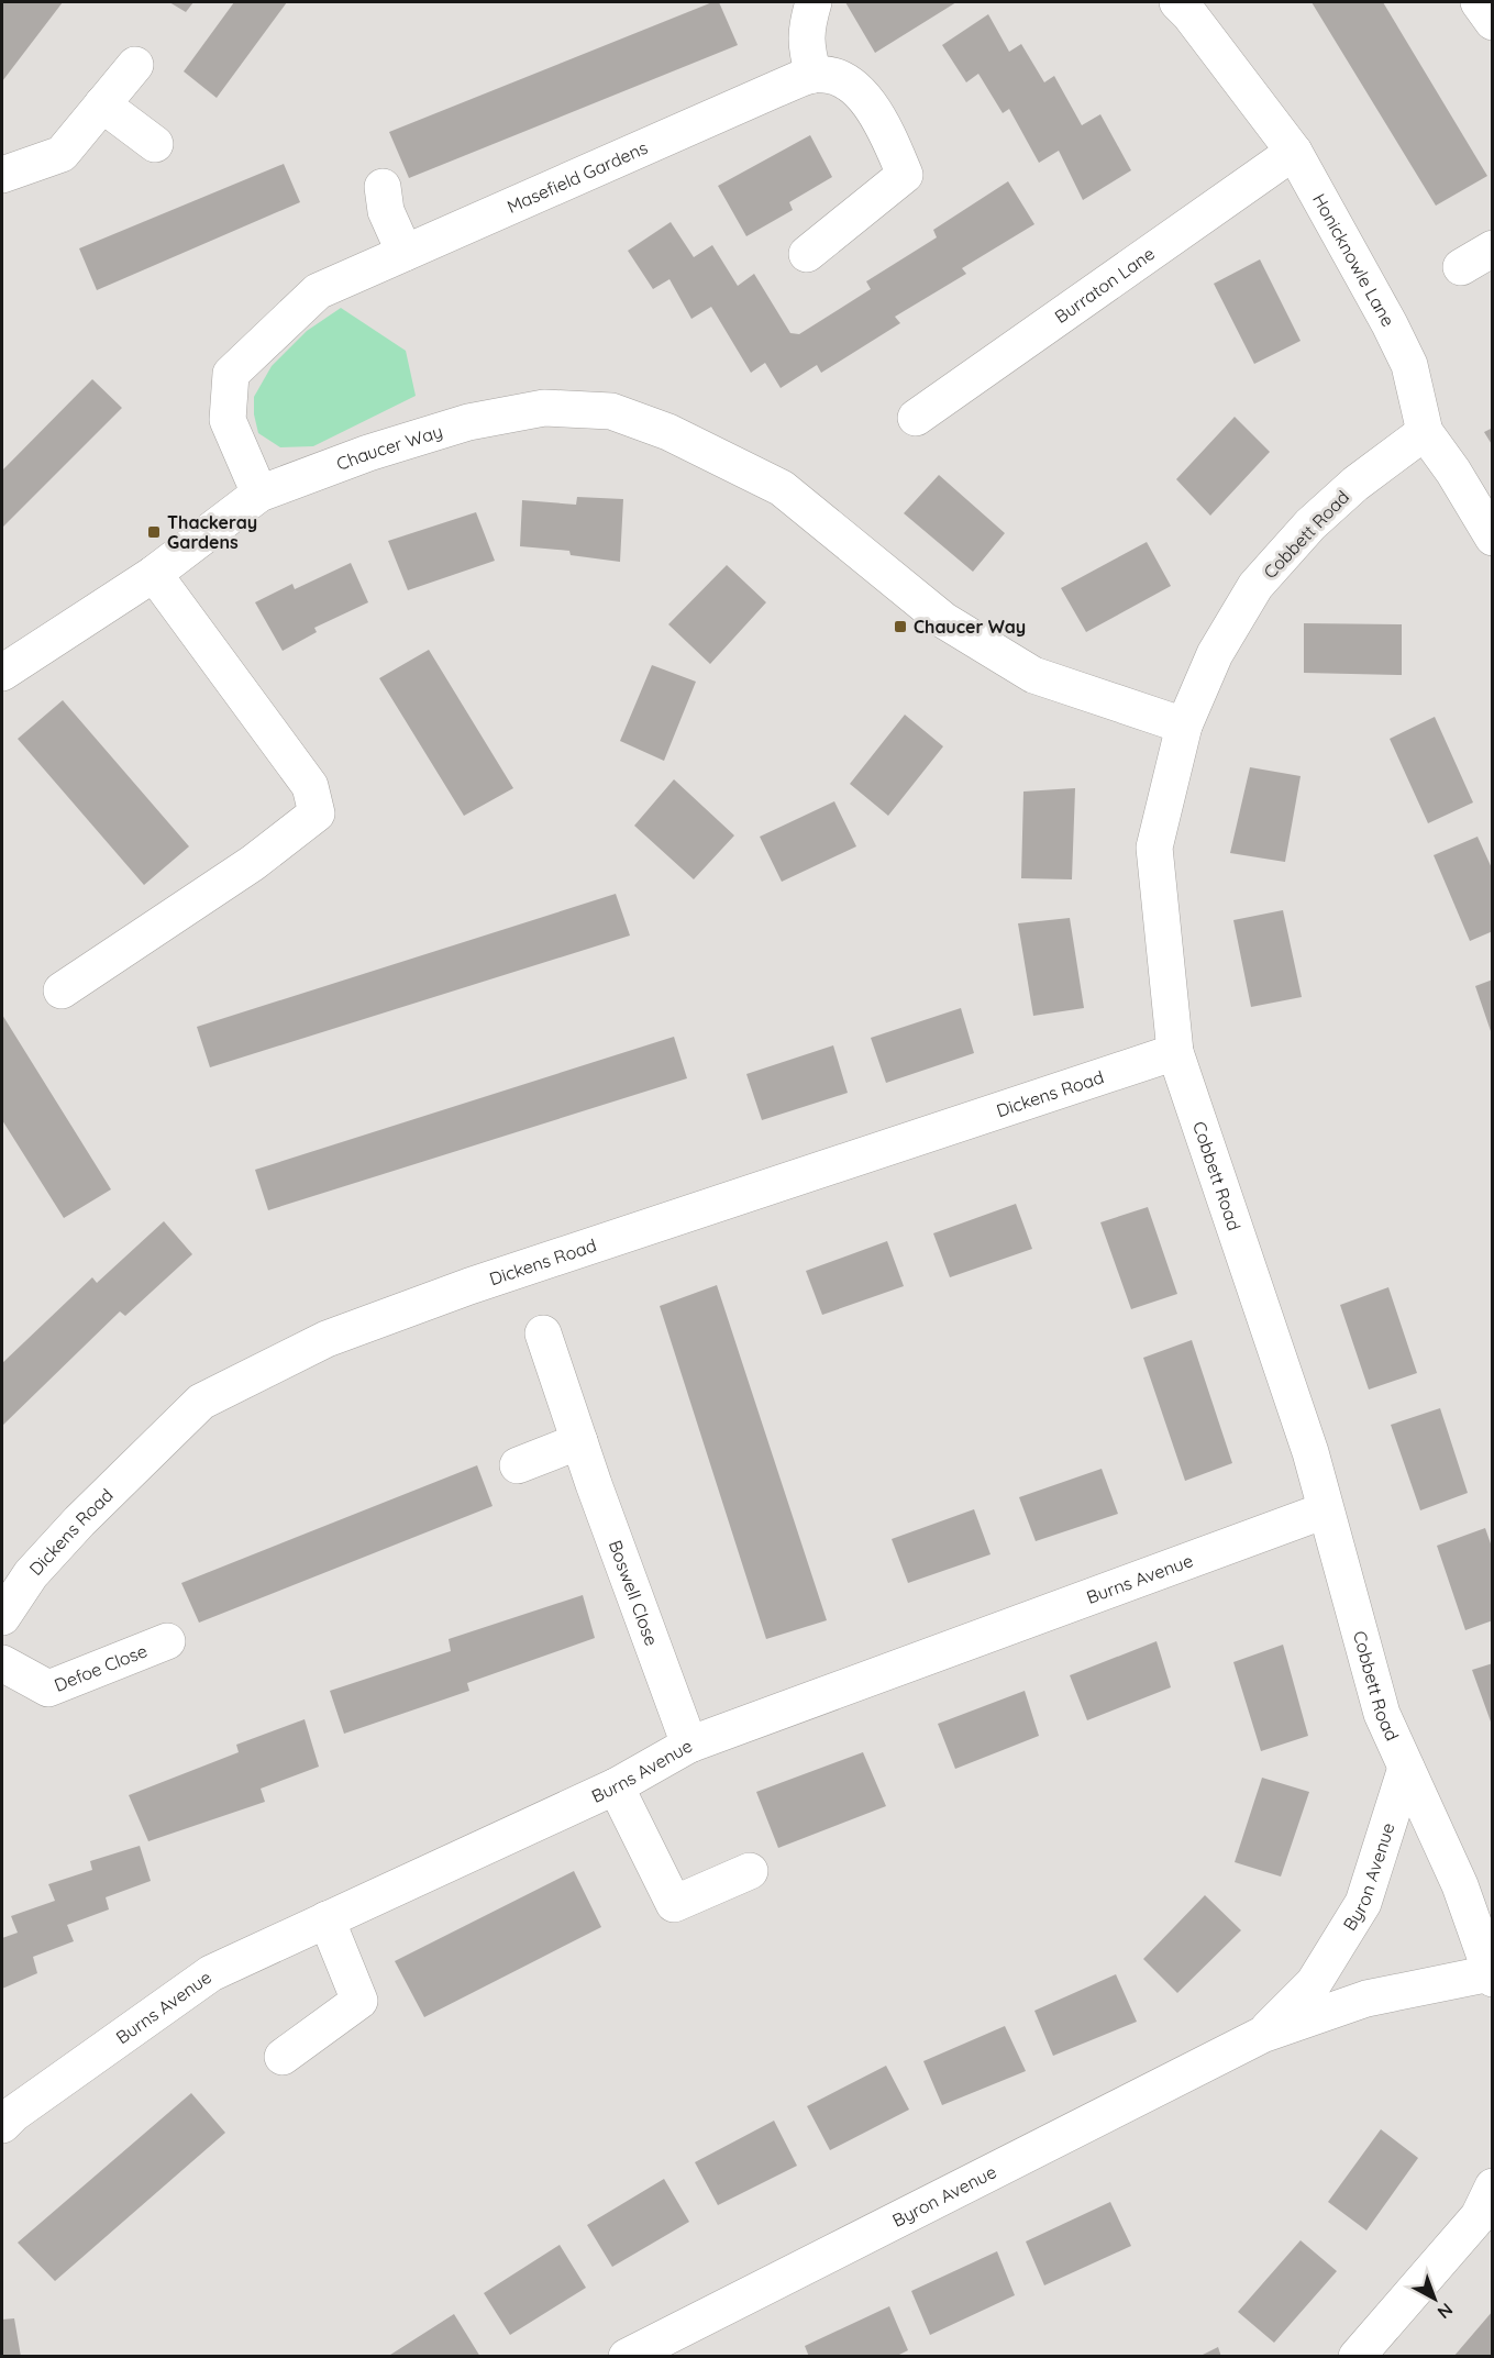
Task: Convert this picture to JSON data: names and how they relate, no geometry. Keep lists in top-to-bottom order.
{
  "streets": {
    "street": [
      "Masefield Gardens",
      "Honicknowle Lane",
      "Burraton Lane",
      "Chaucer Way",
      "Cobbett Road",
      "Dickens Road",
      "Burns Avenue",
      "Boswell Close",
      "Defoe Close",
      "Byron Avenue"
    ]
  },
  "crossings": [
    ["Masefield Gardens", "Chaucer Way"],
    ["Honicknowle Lane", "Burraton Lane"],
    ["Honicknowle Lane", "Cobbett Road"],
    ["Chaucer Way", "Cobbett Road"],
    ["Cobbett Road", "Dickens Road"],
    ["Cobbett Road", "Burns Avenue"],
    ["Cobbett Road", "Byron Avenue"],
    ["Burns Avenue", "Boswell Close"]
  ],
  "places": {
    "transit": ["Thackeray Gardens", "Chaucer Way"]
  },
  "north": "bottom right"
}
